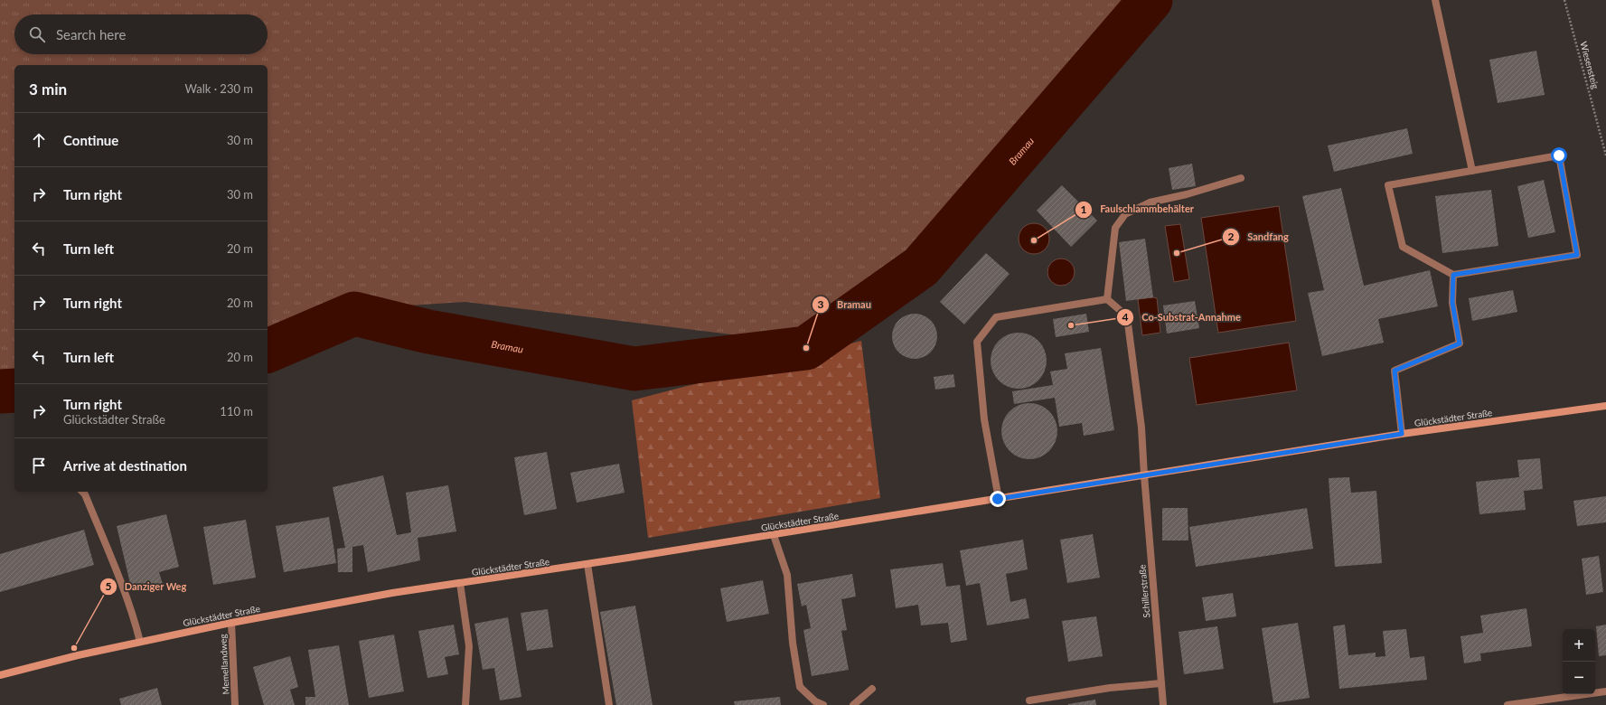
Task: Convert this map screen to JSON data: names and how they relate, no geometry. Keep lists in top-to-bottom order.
{
  "streets": {
    "street": ["Glückstädter Straße", "Schillerstraße", "Memellandweg"],
    "path": ["Wiesensteig"]
  },
  "crossings": [
    ["Glückstädter Straße", "Schillerstraße"],
    ["Glückstädter Straße", "Memellandweg"]
  ],
  "water": ["Bramau"],
  "places": [
    "Faulschlammbehälter",
    "Sandfang",
    "Co-Substrat-Annahme",
    "Bramau",
    "Danziger Weg"
  ],
  "page": {
    "search": "Search here",
    "heading": ["3 min", "Walk · 230 m"],
    "list": [
      ["Continue", "30 m"],
      ["Turn right", "30 m"],
      ["Turn left", "20 m"],
      ["Turn right", "20 m"],
      ["Turn left", "20 m"],
      ["Turn right", "Glückstädter Straße", "110 m"],
      "Arrive at destination"
    ],
    "map_buttons": ["+", "−"]
  }
}
